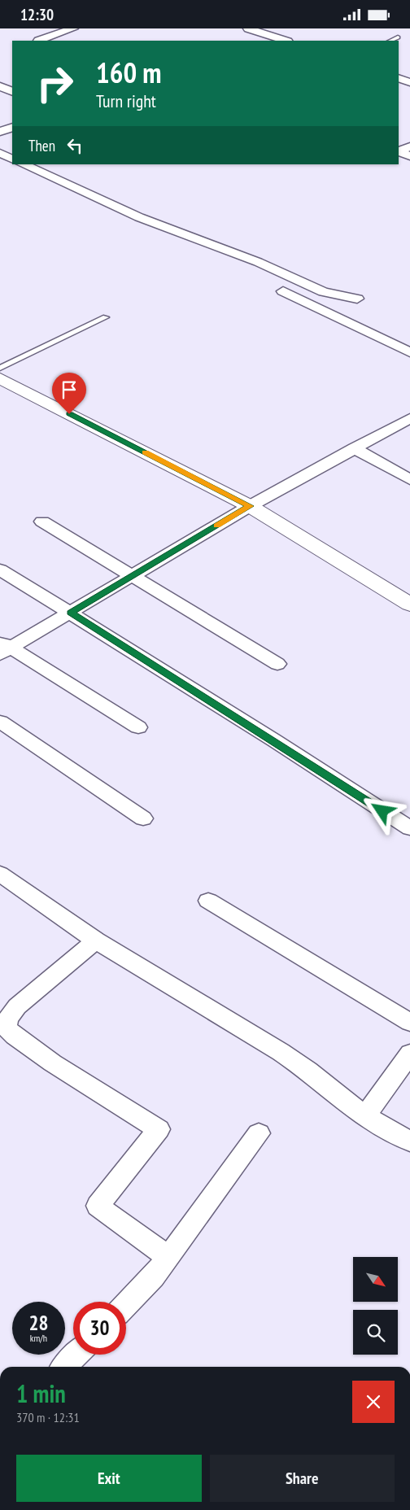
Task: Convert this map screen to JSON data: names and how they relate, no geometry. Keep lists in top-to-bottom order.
{
  "north": "bottom right",
  "page": {
    "status": "12:30",
    "turn": ["160 m", "Turn right"],
    "then": "Then",
    "speed": "28 km/h",
    "limit": "30",
    "heading": ["1 min", "370 m · 12:31"],
    "buttons": ["Exit", "Share"]
  }
}
